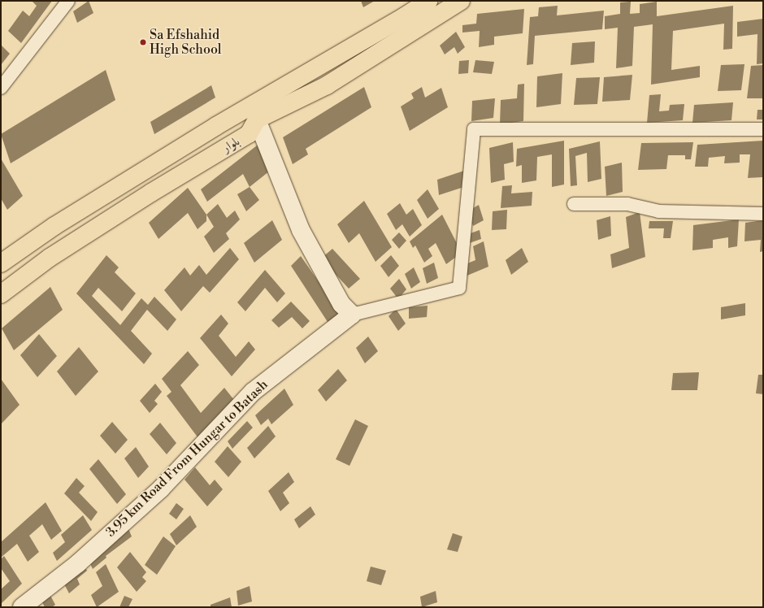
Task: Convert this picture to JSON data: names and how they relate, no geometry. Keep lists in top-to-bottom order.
{
  "streets": {
    "main road": ["بلوار"],
    "street": ["3.95 km Road From Hungar to Batash"]
  },
  "places": ["Sa Efshahid High School"]
}
